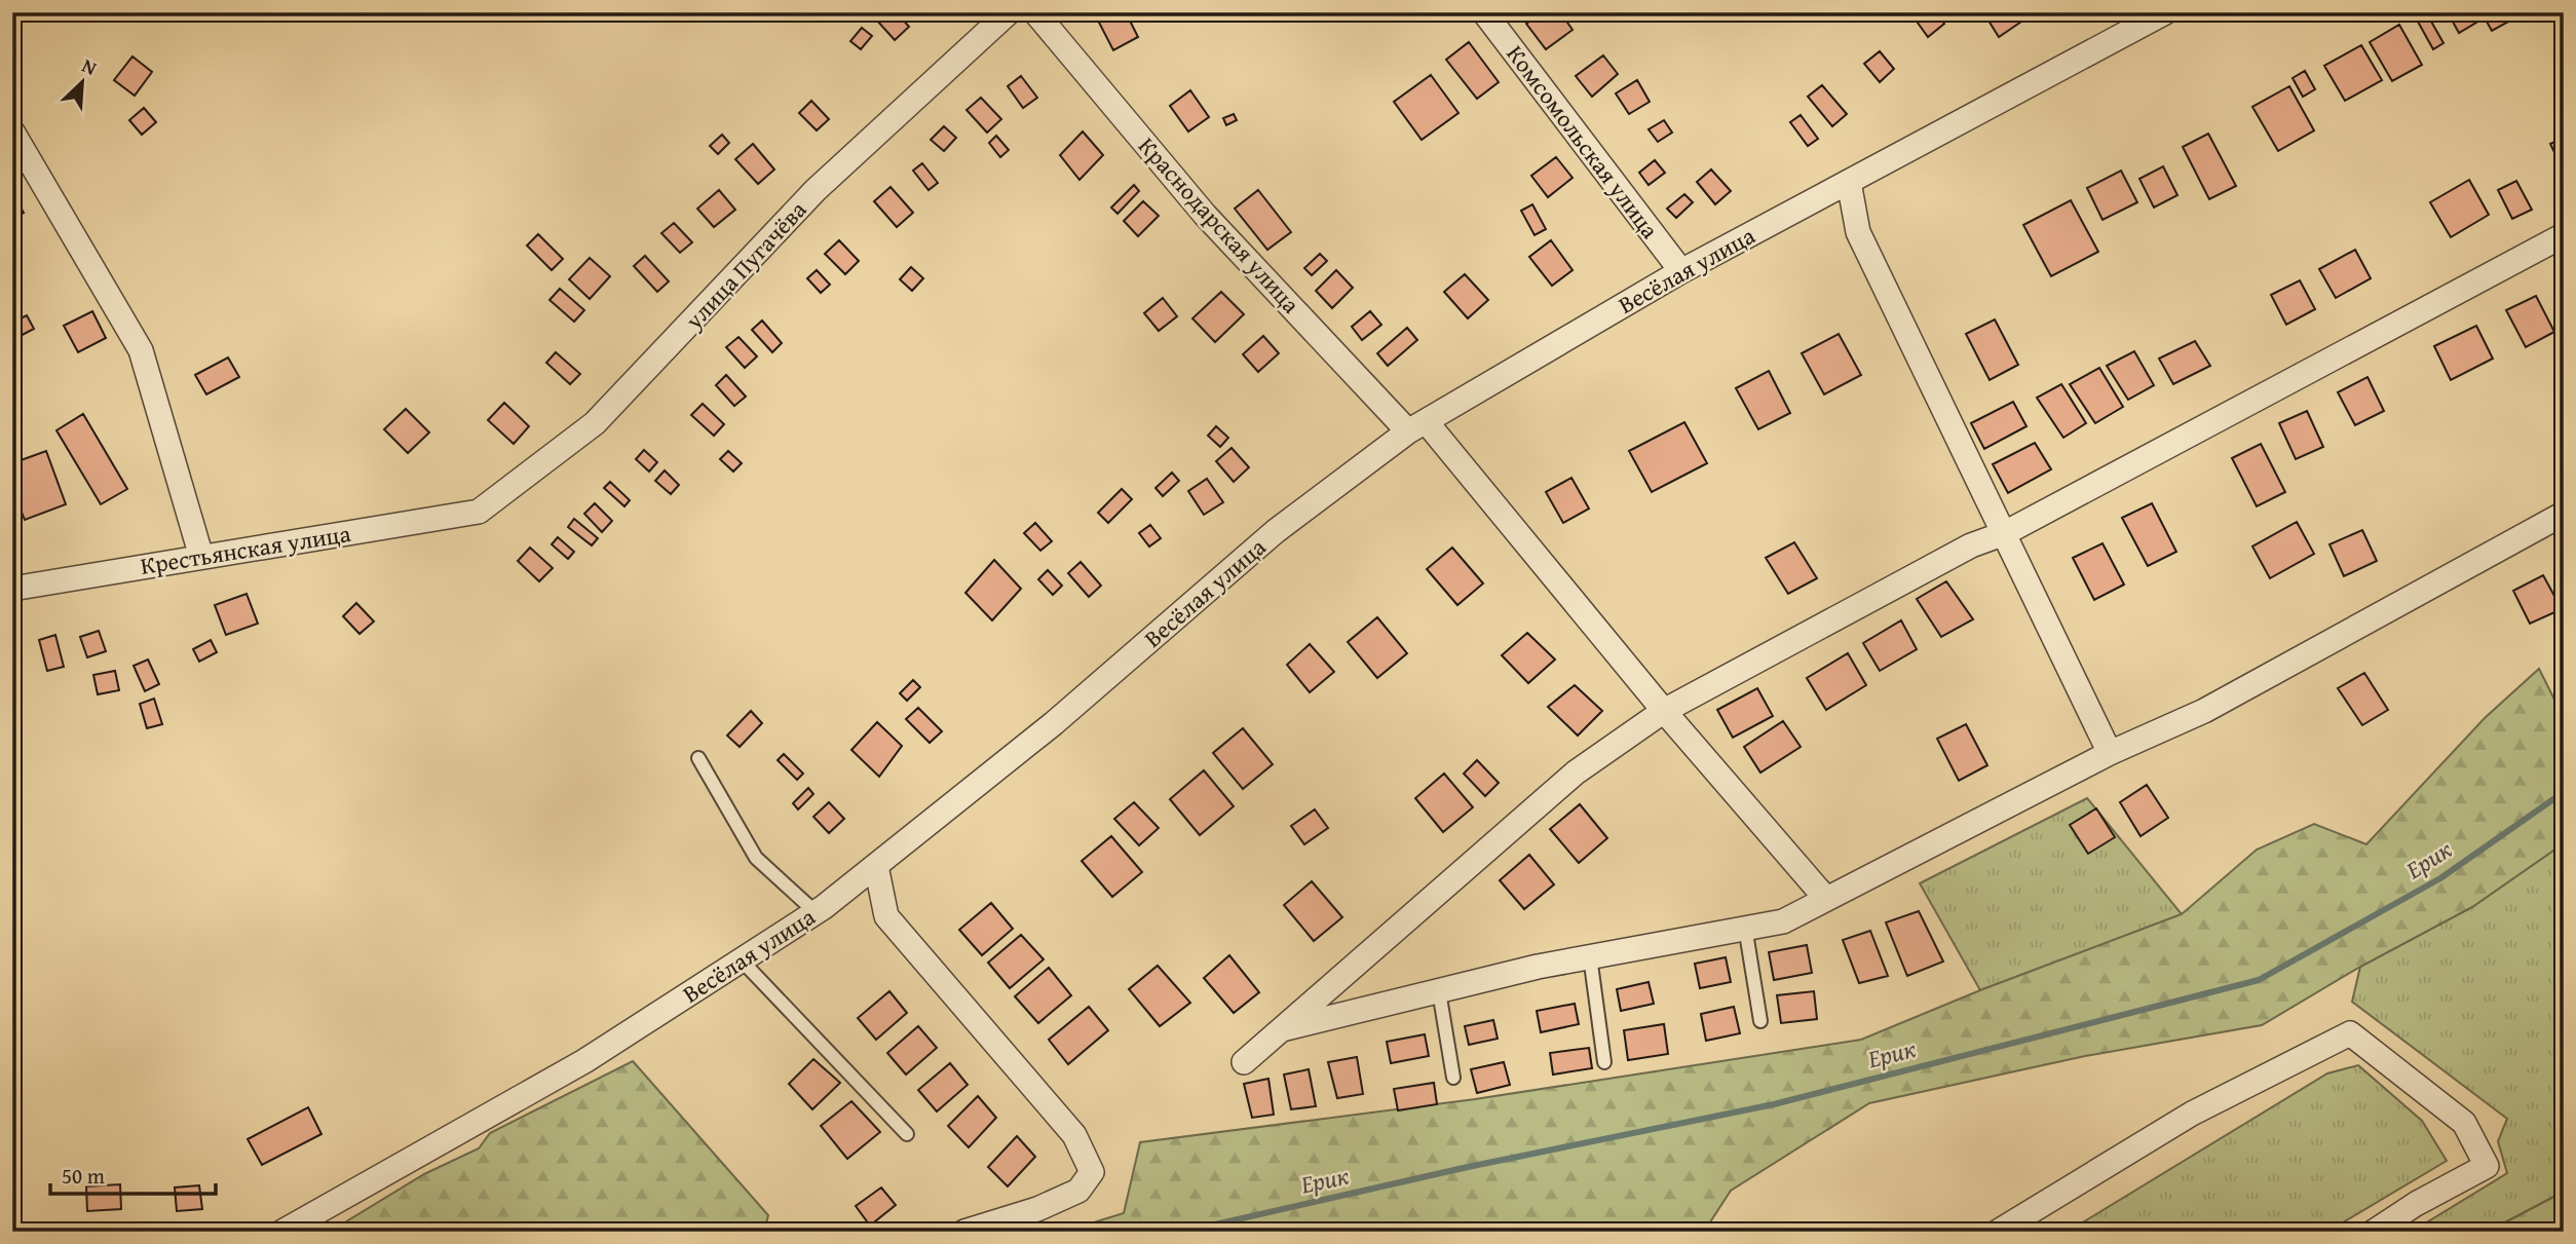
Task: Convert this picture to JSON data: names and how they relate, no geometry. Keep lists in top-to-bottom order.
{
  "streets": {
    "street": [
      "Комсомольская улица",
      "Краснодарская улица",
      "улица Пугачёва",
      "Весёлая улица",
      "Крестьянская улица"
    ]
  },
  "crossings": [
    ["Комсомольская улица", "Весёлая улица"],
    ["Краснодарская улица", "Весёлая улица"],
    ["улица Пугачёва", "Крестьянская улица"]
  ],
  "water": ["Ерик"],
  "scale_bar": "50 m",
  "north": "top right"
}
